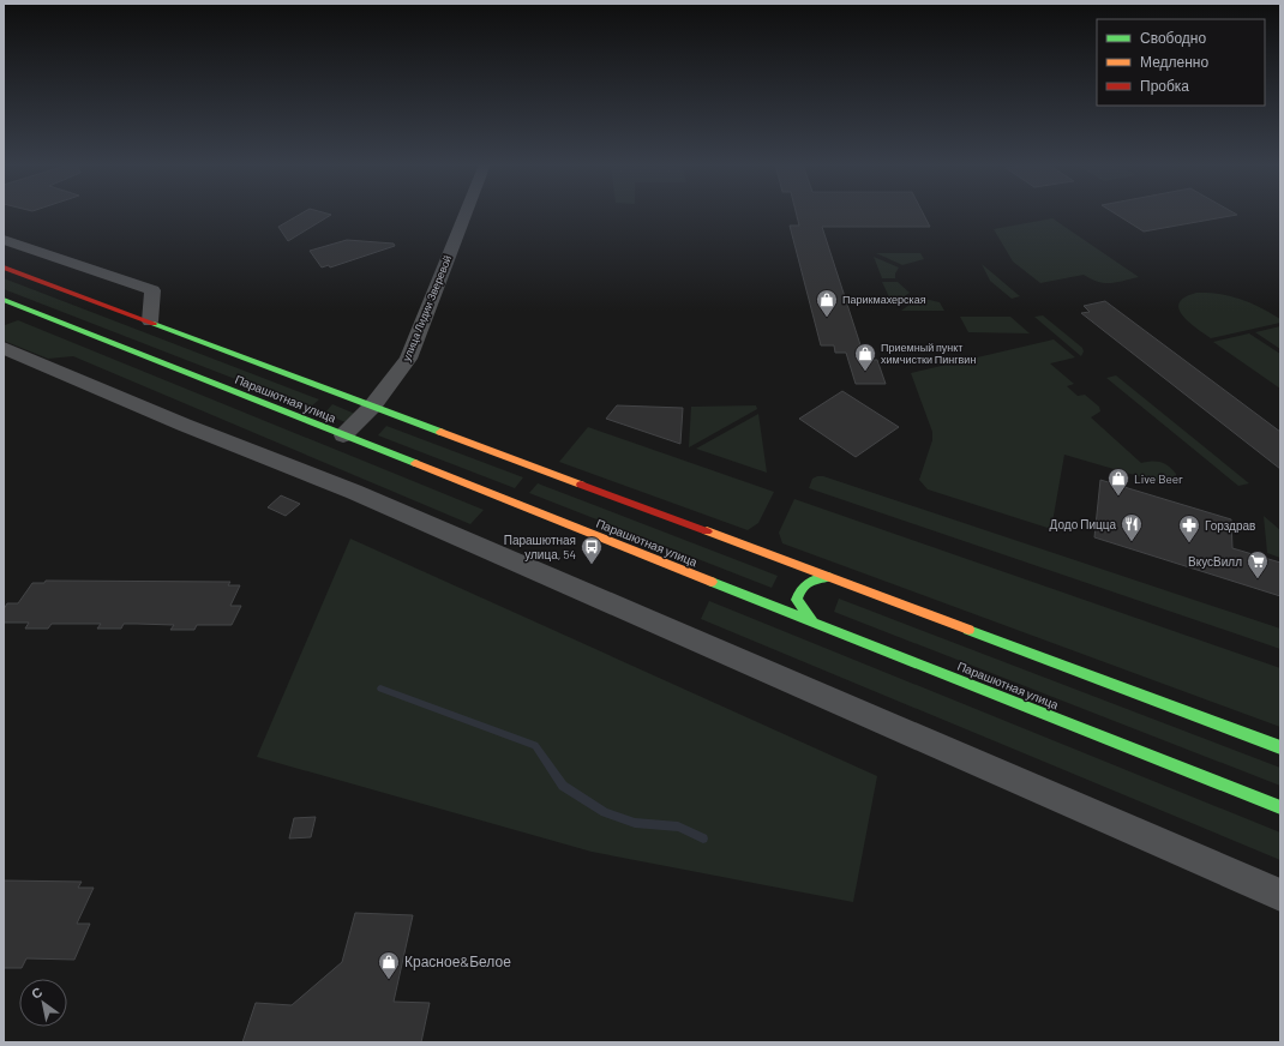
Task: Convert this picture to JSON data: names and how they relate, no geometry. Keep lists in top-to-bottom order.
{
  "streets": {
    "main road": ["Парашютная улица"],
    "street": ["улица Лидии Зверевой"]
  },
  "crossings": [
    ["улица Лидии Зверевой", "Парашютная улица"]
  ],
  "places": {
    "shop": [
      "Парикмахерская",
      "Приемный пункт химчистки Пингвин",
      "Live Beer",
      "Красное&Белое"
    ],
    "restaurant": ["Додо Пицца"],
    "pharmacy": ["Горздрав"],
    "bus stop": ["Парашютная улица, 54"],
    "supermarket": ["ВкусВилл"]
  },
  "legend": ["Свободно", "Медленно", "Пробка"],
  "north": "top left"
}
